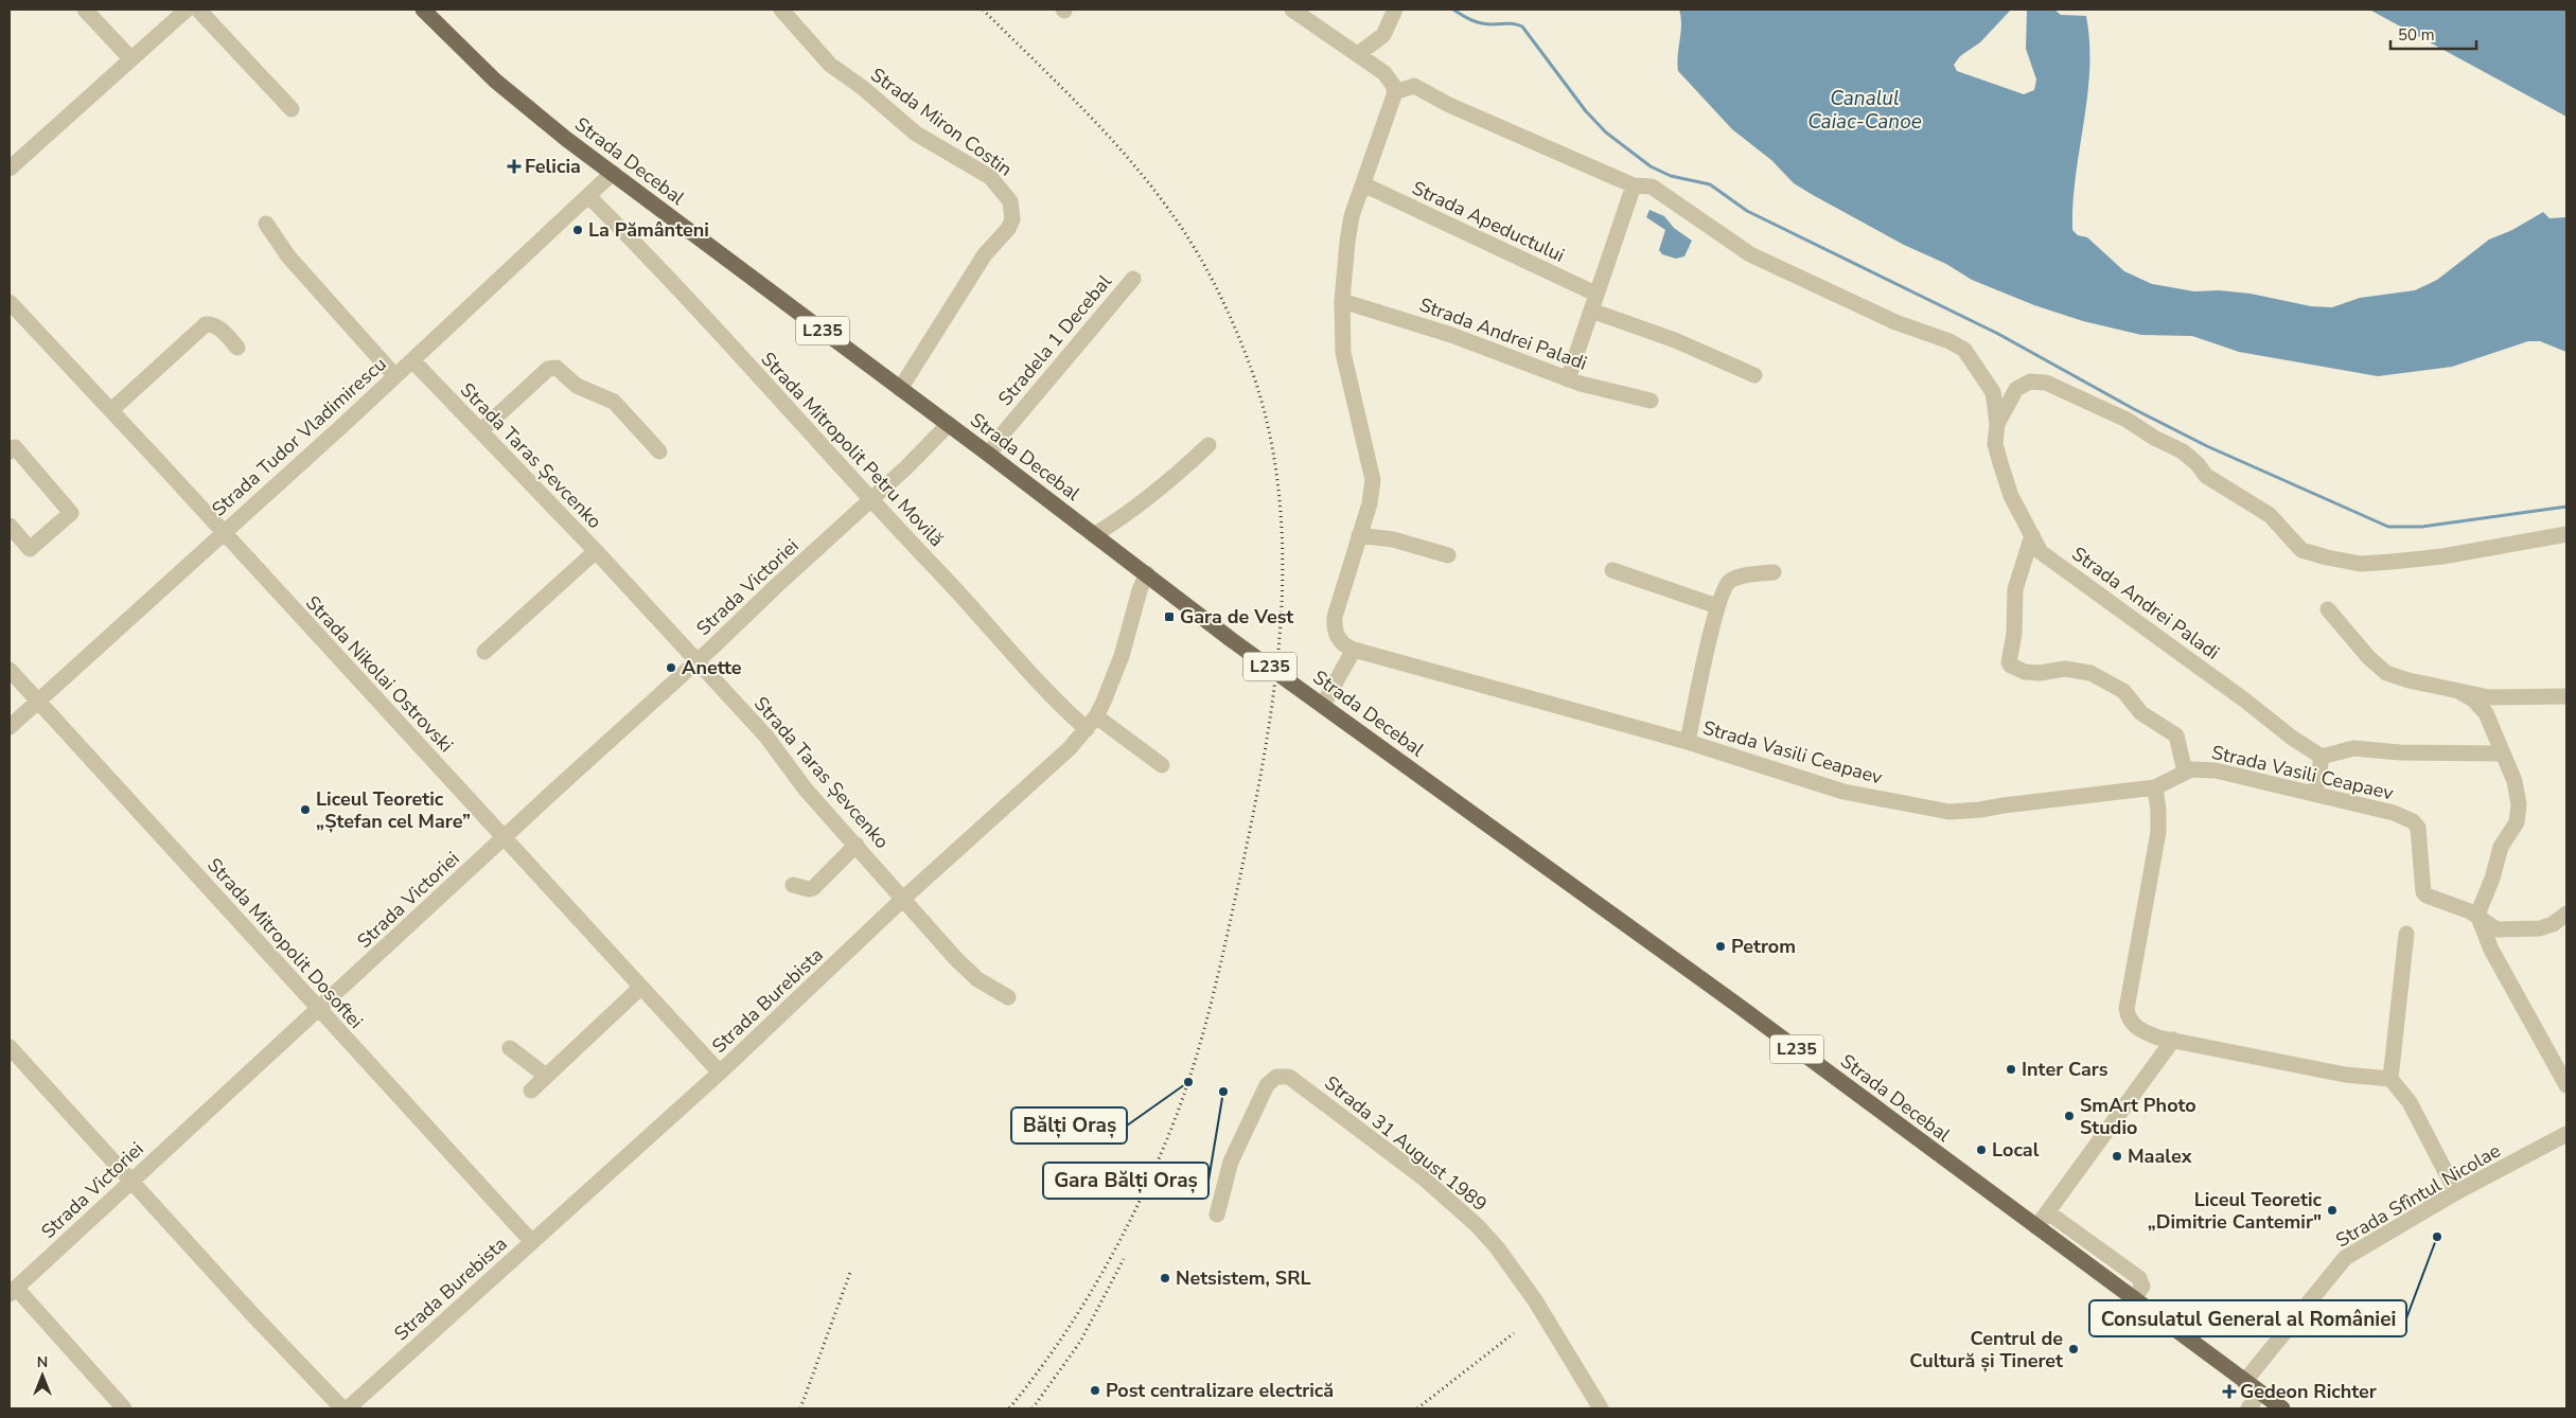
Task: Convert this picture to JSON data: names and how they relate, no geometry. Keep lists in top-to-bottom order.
{
  "streets": {
    "main road": ["Strada Decebal", "L235"],
    "street": [
      "Strada Miron Costin",
      "Strada Apeductului",
      "Strada Andrei Paladi",
      "Stradela 1 Decebal",
      "Strada Tudor Vladimirescu",
      "Strada Mitropolit Petru Movilă",
      "Strada Taras Șevcenko",
      "Strada Victoriei",
      "Strada Nikolai Ostrovski",
      "Strada Vasili Ceapaev",
      "Strada Mitropolit Dosoftei",
      "Strada Burebista",
      "Strada 31 August 1989",
      "Strada Sfîntul Nicolae"
    ]
  },
  "crossings": [
    ["Strada Miron Costin", "Strada Decebal"],
    ["Strada Decebal", "Stradela 1 Decebal"],
    ["Strada Decebal", "Strada Tudor Vladimirescu"],
    ["Strada Decebal", "Strada Victoriei"],
    ["Strada Decebal", "Strada Burebista"],
    ["Strada Decebal", "Strada Sfîntul Nicolae"],
    ["Strada Tudor Vladimirescu", "Strada Mitropolit Petru Movilă"],
    ["Strada Tudor Vladimirescu", "Strada Taras Șevcenko"],
    ["Strada Tudor Vladimirescu", "Strada Nikolai Ostrovski"],
    ["Strada Tudor Vladimirescu", "Strada Mitropolit Dosoftei"],
    ["Strada Mitropolit Petru Movilă", "Strada Victoriei"],
    ["Strada Mitropolit Petru Movilă", "Strada Burebista"],
    ["Strada Taras Șevcenko", "Strada Victoriei"],
    ["Strada Taras Șevcenko", "Strada Burebista"],
    ["Strada Victoriei", "Strada Nikolai Ostrovski"],
    ["Strada Victoriei", "Strada Mitropolit Dosoftei"],
    ["Strada Nikolai Ostrovski", "Strada Burebista"],
    ["Strada Mitropolit Dosoftei", "Strada Burebista"]
  ],
  "water": ["Canalul Caiac-Canoe"],
  "places": {
    "health": ["Felicia", "Gedeon Richter"],
    "other": [
      "La Pământeni",
      "Anette",
      "Liceul Teoretic „Ștefan cel Mare”",
      "Petrom",
      "Inter Cars",
      "Bălți Oraș",
      "Gara Bălți Oraș",
      "SmArt Photo Studio",
      "Local",
      "Maalex",
      "Liceul Teoretic „Dimitrie Cantemir\"",
      "Consulatul General al României",
      "Netsistem, SRL",
      "Centrul de Cultură și Tineret",
      "Post centralizare electrică"
    ],
    "transit": ["Gara de Vest"]
  },
  "scale_bar": "50 m",
  "north": "top"
}
